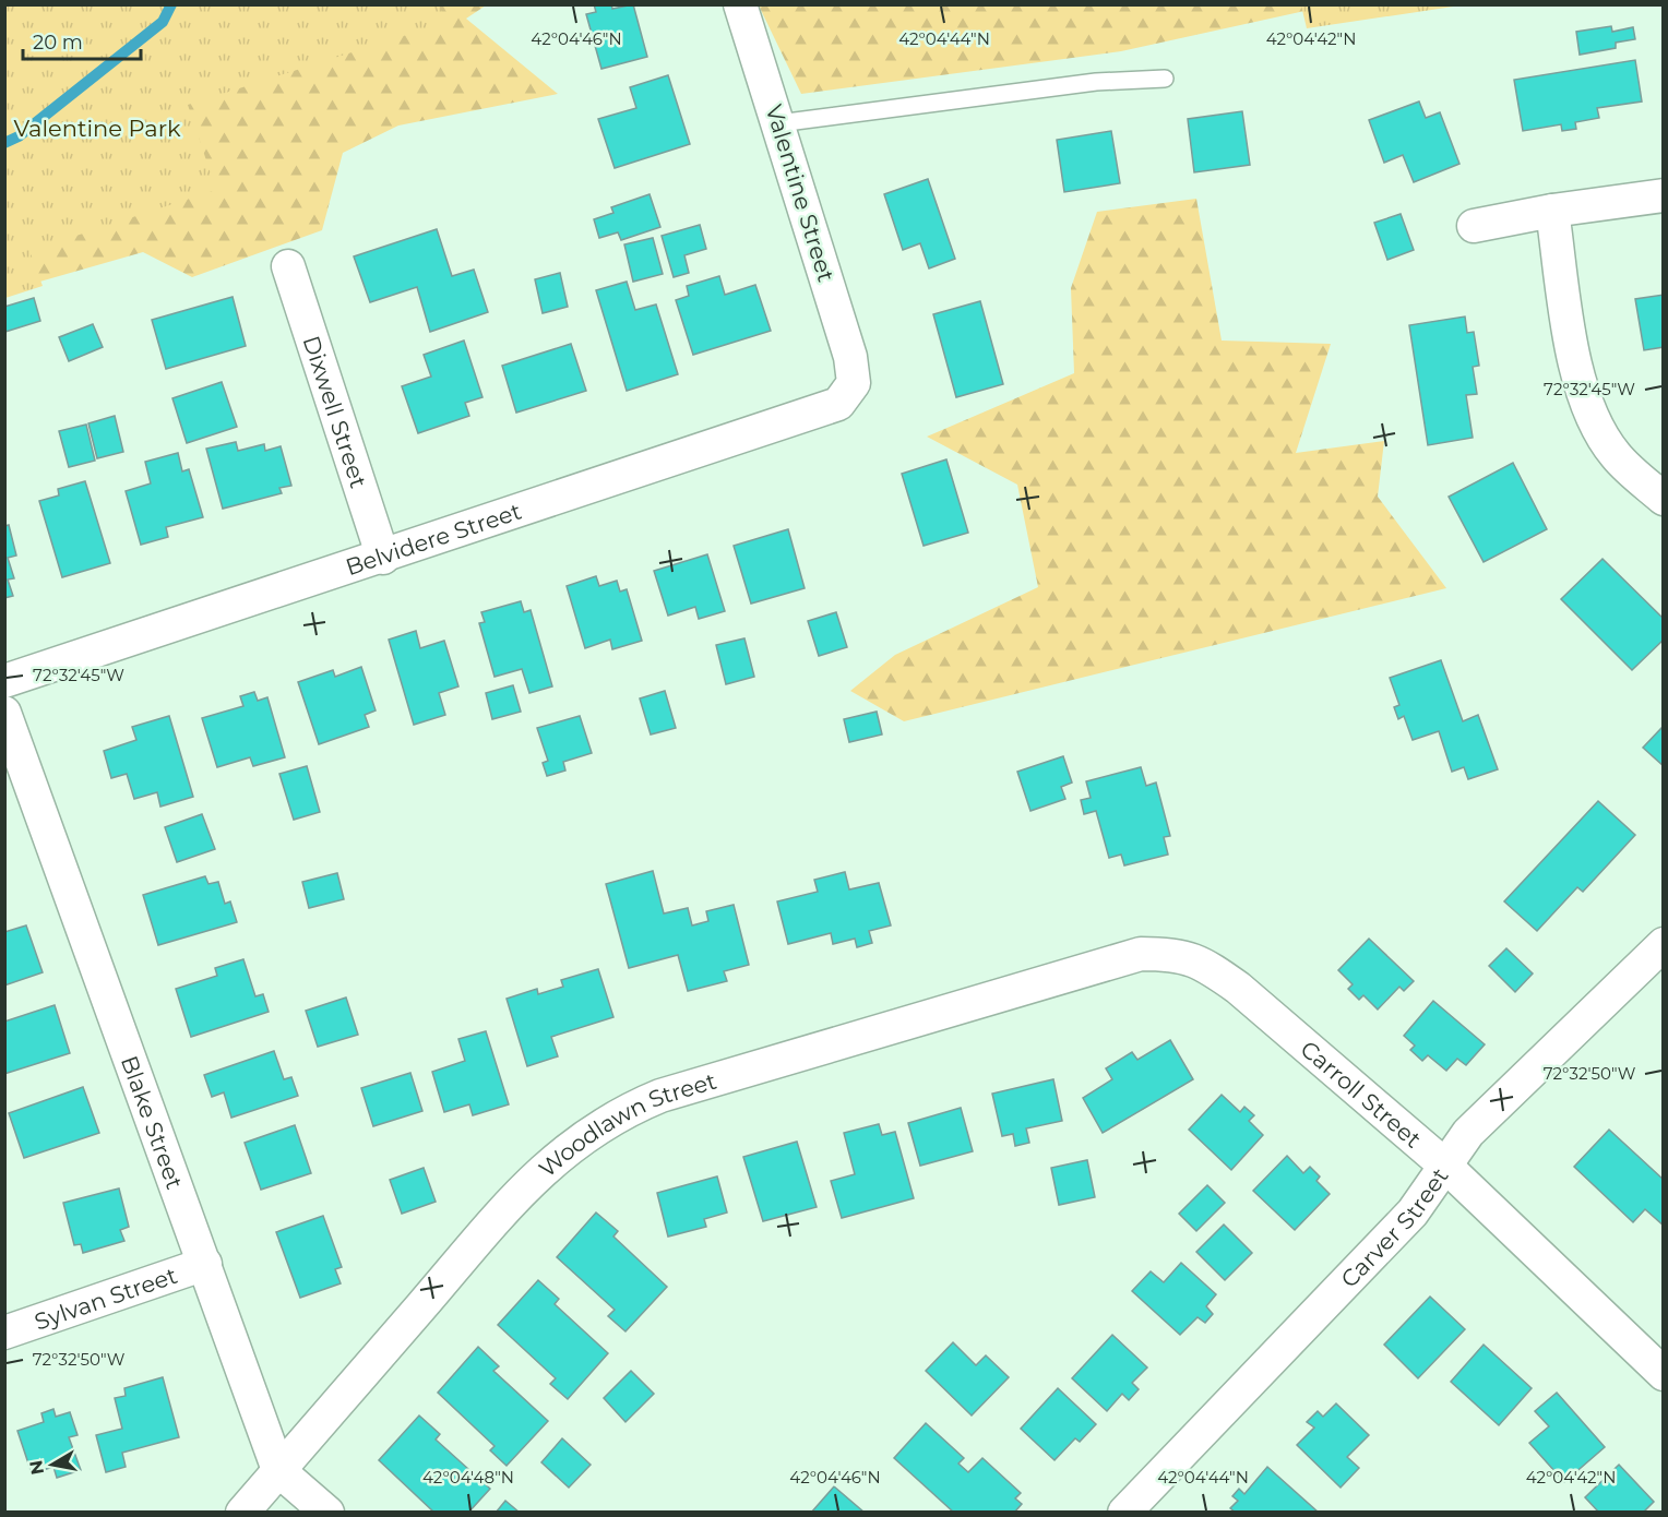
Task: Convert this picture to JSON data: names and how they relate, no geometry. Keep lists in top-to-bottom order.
{
  "streets": {
    "street": [
      "Valentine Street",
      "Dixwell Street",
      "Belvidere Street",
      "Carroll Street",
      "Blake Street",
      "Woodlawn Street",
      "Carver Street",
      "Sylvan Street"
    ]
  },
  "crossings": [
    ["Valentine Street", "Belvidere Street"],
    ["Dixwell Street", "Belvidere Street"],
    ["Carroll Street", "Woodlawn Street"],
    ["Carroll Street", "Carver Street"],
    ["Blake Street", "Woodlawn Street"],
    ["Blake Street", "Sylvan Street"]
  ],
  "parks": ["Valentine Park"],
  "scale_bar": "20 m",
  "north": "left",
  "coordinates": [
    "42°04'46\"N",
    "42°04'44\"N",
    "42°04'42\"N",
    "72°32'45\"W",
    "72°32'50\"W",
    "42°04'48\"N"
  ]
}
